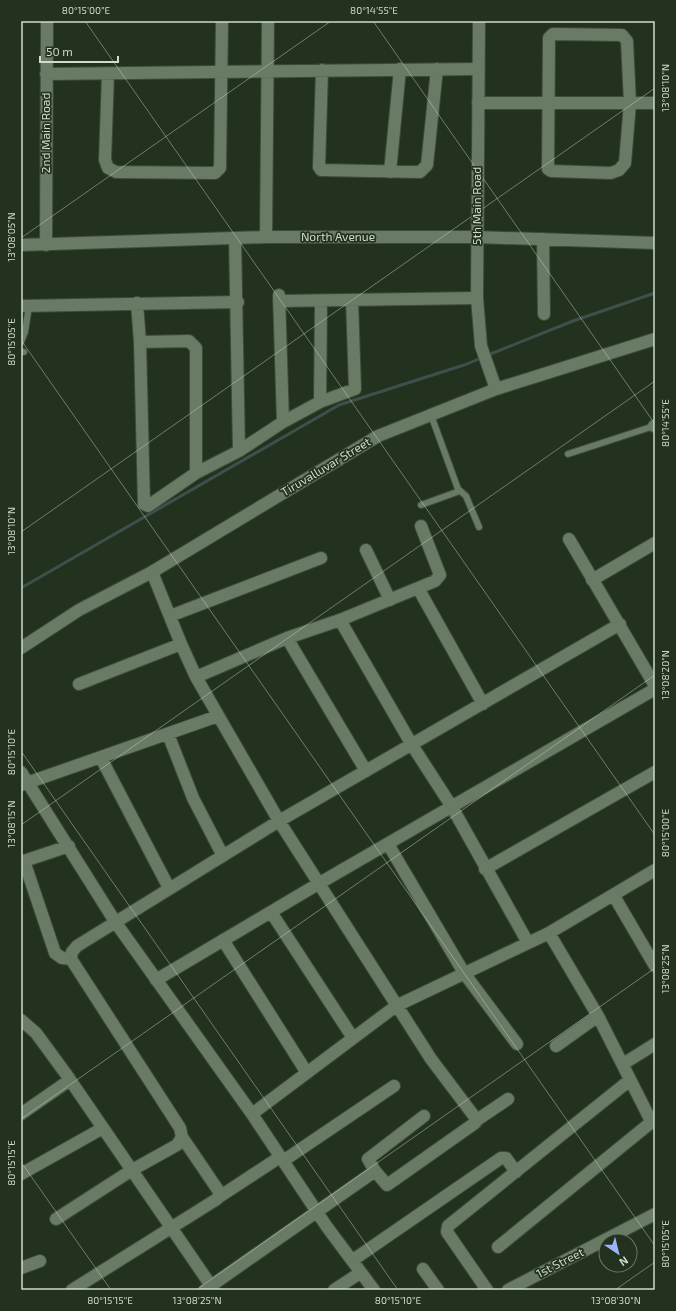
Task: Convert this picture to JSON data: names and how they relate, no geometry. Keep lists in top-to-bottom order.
{
  "streets": {
    "street": [
      "2nd Main Road",
      "5th Main Road",
      "North Avenue",
      "Tiruvalluvar Street",
      "1st Street"
    ]
  },
  "crossings": [
    ["2nd Main Road", "North Avenue"],
    ["5th Main Road", "North Avenue"],
    ["5th Main Road", "Tiruvalluvar Street"]
  ],
  "scale_bar": "50 m",
  "north": "bottom right",
  "coordinates": [
    "80°15'00\"E",
    "80°14'55\"E",
    "13°08'10\"N",
    "13°08'05\"N",
    "80°15'05\"E",
    "13°08'20\"N",
    "80°15'10\"E",
    "13°08'15\"N",
    "13°08'25\"N",
    "80°15'15\"E",
    "13°08'30\"N"
  ]
}
